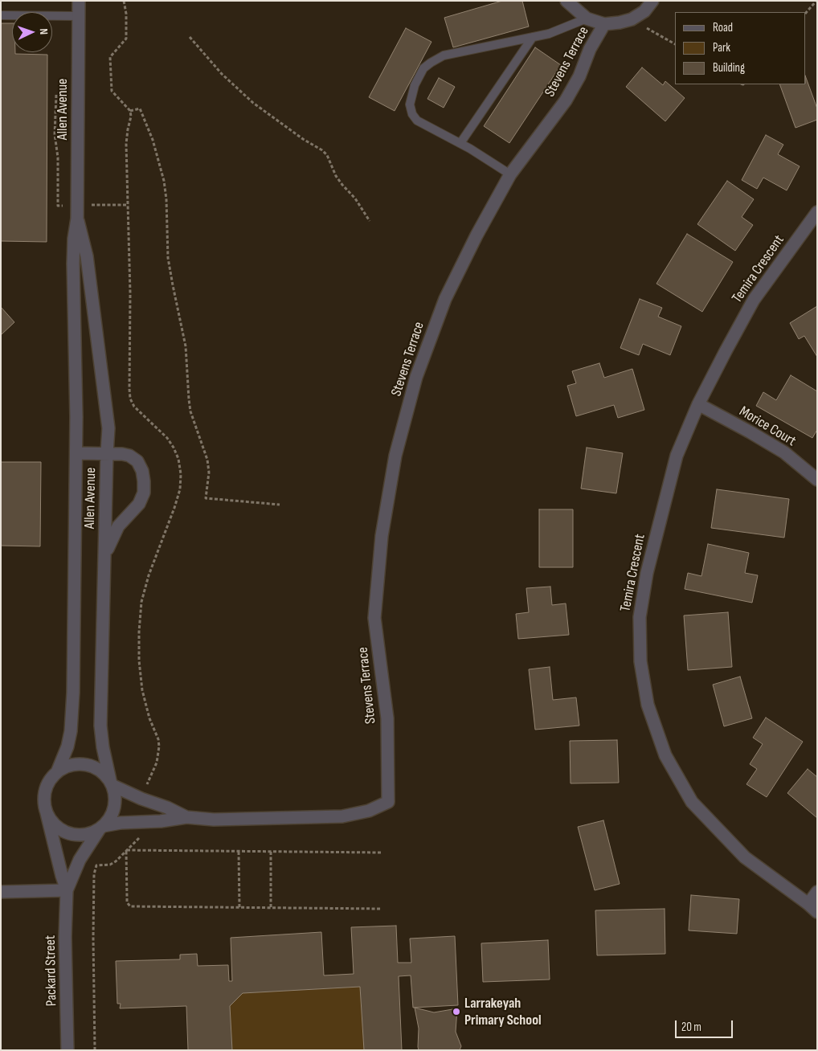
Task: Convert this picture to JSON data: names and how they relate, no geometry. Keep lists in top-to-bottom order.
{
  "streets": {
    "street": [
      "Stevens Terrace",
      "Allen Avenue",
      "Temira Crescent",
      "Morice Court",
      "Packard Street"
    ]
  },
  "crossings": [
    ["Allen Avenue", "Packard Street"],
    ["Temira Crescent", "Morice Court"]
  ],
  "places": ["Larrakeyah Primary School"],
  "legend": ["Road", "Park", "Building"],
  "scale_bar": "20 m",
  "north": "right"
}
